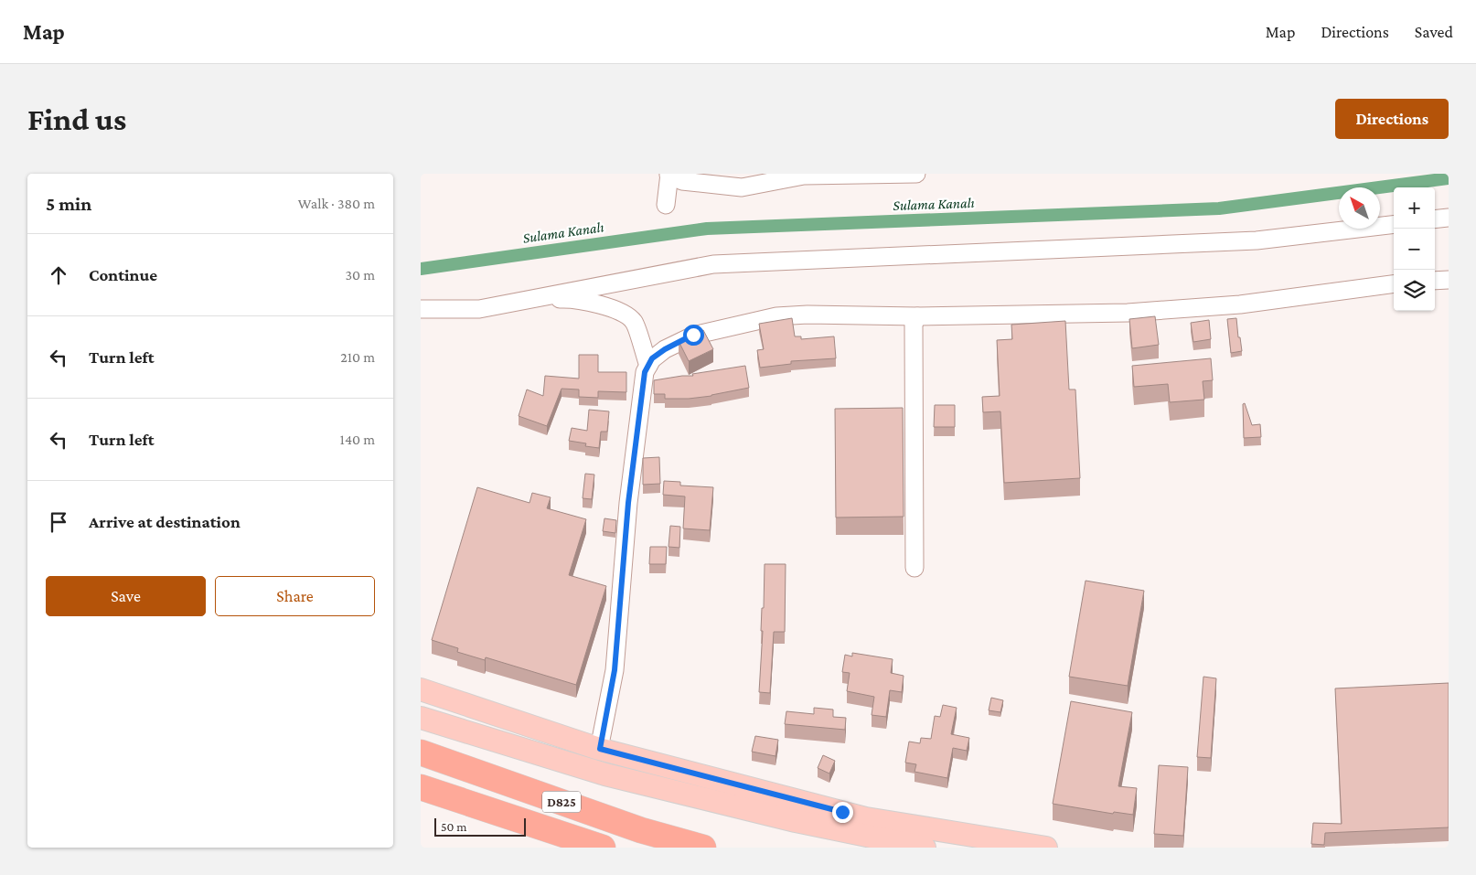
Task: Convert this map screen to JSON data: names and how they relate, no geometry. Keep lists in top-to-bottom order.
{
  "streets": {
    "highway": ["D825"]
  },
  "water": ["Sulama Kanalı"],
  "scale_bar": "50 m",
  "north": "top left",
  "page": {
    "header": "Map",
    "nav": ["Map", "Directions", "Saved"],
    "buttons": [
      "Directions",
      ["Save", "Share"]
    ],
    "title": "Find us",
    "heading": ["5 min", "Walk · 380 m"],
    "map_buttons": ["+", "−"],
    "list": [
      ["Continue", "30 m"],
      ["Turn left", "210 m"],
      ["Turn left", "140 m"],
      "Arrive at destination"
    ],
    "scale": "50 m"
  }
}
